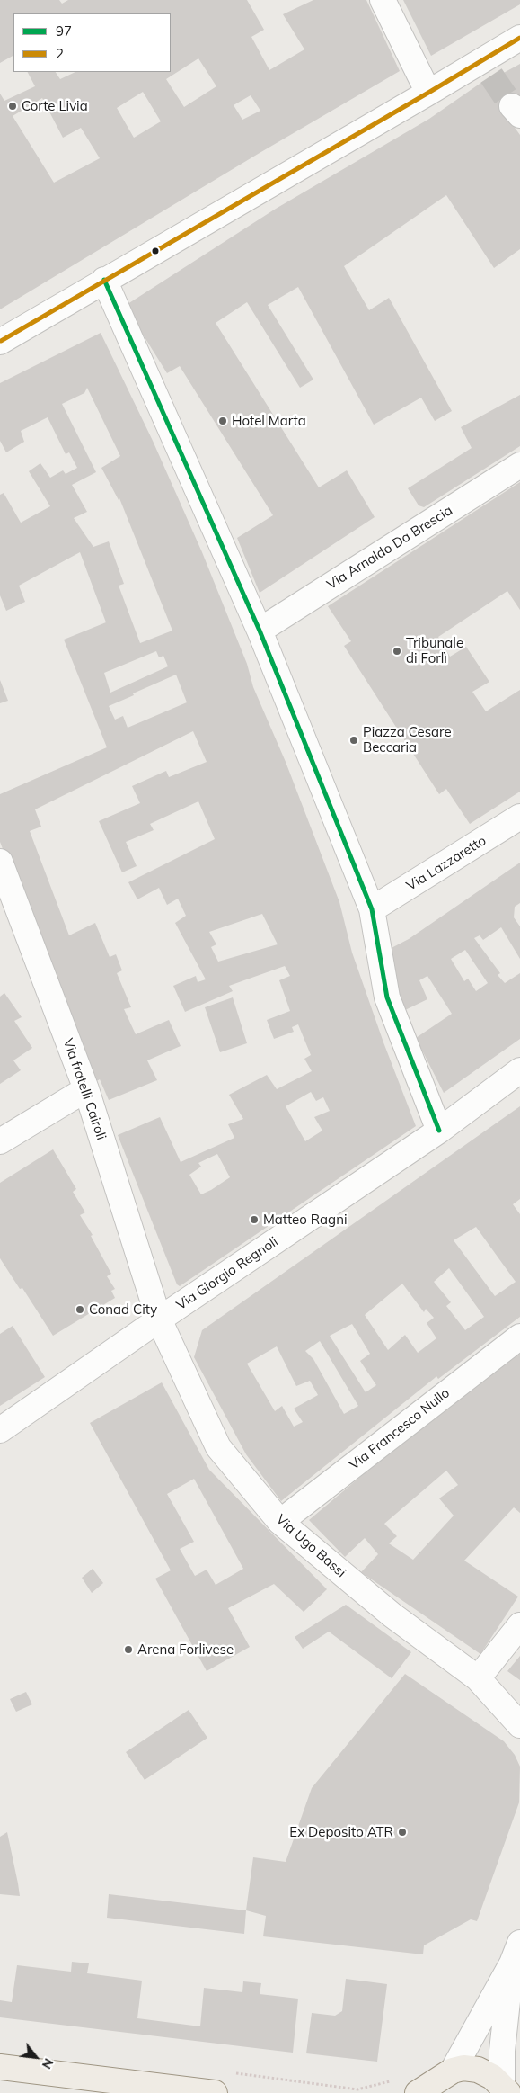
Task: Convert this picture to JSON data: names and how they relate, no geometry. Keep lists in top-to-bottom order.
{
  "streets": {
    "street": [
      "Via Arnaldo Da Brescia",
      "Via Lazzaretto",
      "Via fratelli Cairoli",
      "Via Giorgio Regnoli",
      "Via Francesco Nullo",
      "Via Ugo Bassi"
    ]
  },
  "crossings": [
    ["Via fratelli Cairoli", "Via Giorgio Regnoli"],
    ["Via fratelli Cairoli", "Via Ugo Bassi"],
    ["Via Giorgio Regnoli", "Via Ugo Bassi"],
    ["Via Francesco Nullo", "Via Ugo Bassi"]
  ],
  "places": [
    "Corte Livia",
    "Hotel Marta",
    "Tribunale di Forlì",
    "Piazza Cesare Beccaria",
    "Matteo Ragni",
    "Conad City",
    "Arena Forlivese",
    "Ex Deposito ATR"
  ],
  "lines": ["transit line 2", "transit line 97"],
  "legend": ["97", "2"],
  "north": "bottom right"
}
